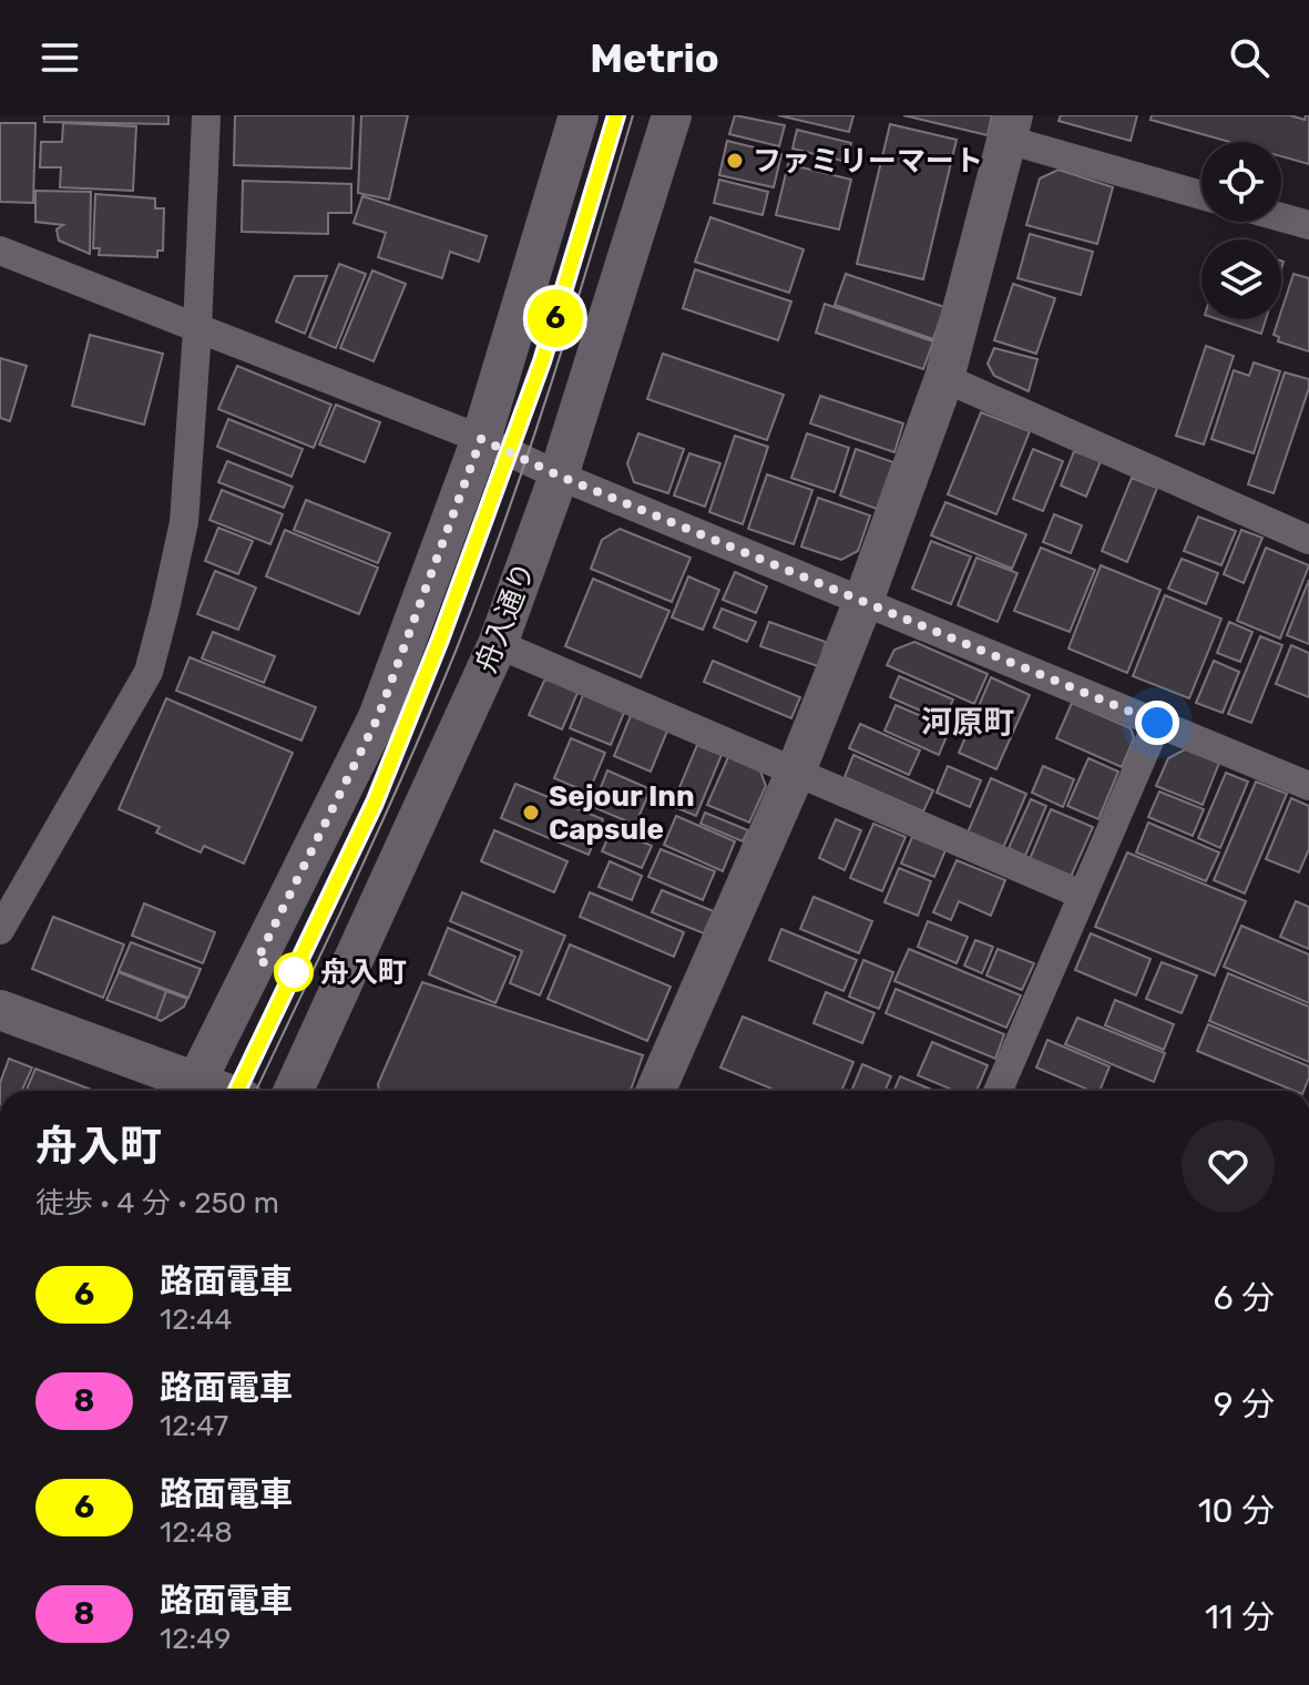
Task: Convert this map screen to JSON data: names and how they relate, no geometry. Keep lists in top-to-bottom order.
{
  "streets": {
    "street": ["舟入通り"]
  },
  "districts": ["河原町"],
  "places": ["ファミリーマート", "Sejour Inn Capsule", "舟入町"],
  "lines": ["tram line 6"],
  "page": {
    "header": "Metrio",
    "on_map": "6",
    "heading": ["舟入町", "徒歩 · 4 分 · 250 m"],
    "list": [
      {
        "mark": "6",
        "name": "路面電車",
        "note": "12:44",
        "value": "6 分"
      },
      {
        "mark": "8",
        "name": "路面電車",
        "note": "12:47",
        "value": "9 分"
      },
      {
        "mark": "6",
        "name": "路面電車",
        "note": "12:48",
        "value": "10 分"
      },
      {
        "mark": "8",
        "name": "路面電車",
        "note": "12:49",
        "value": "11 分"
      }
    ]
  }
}
